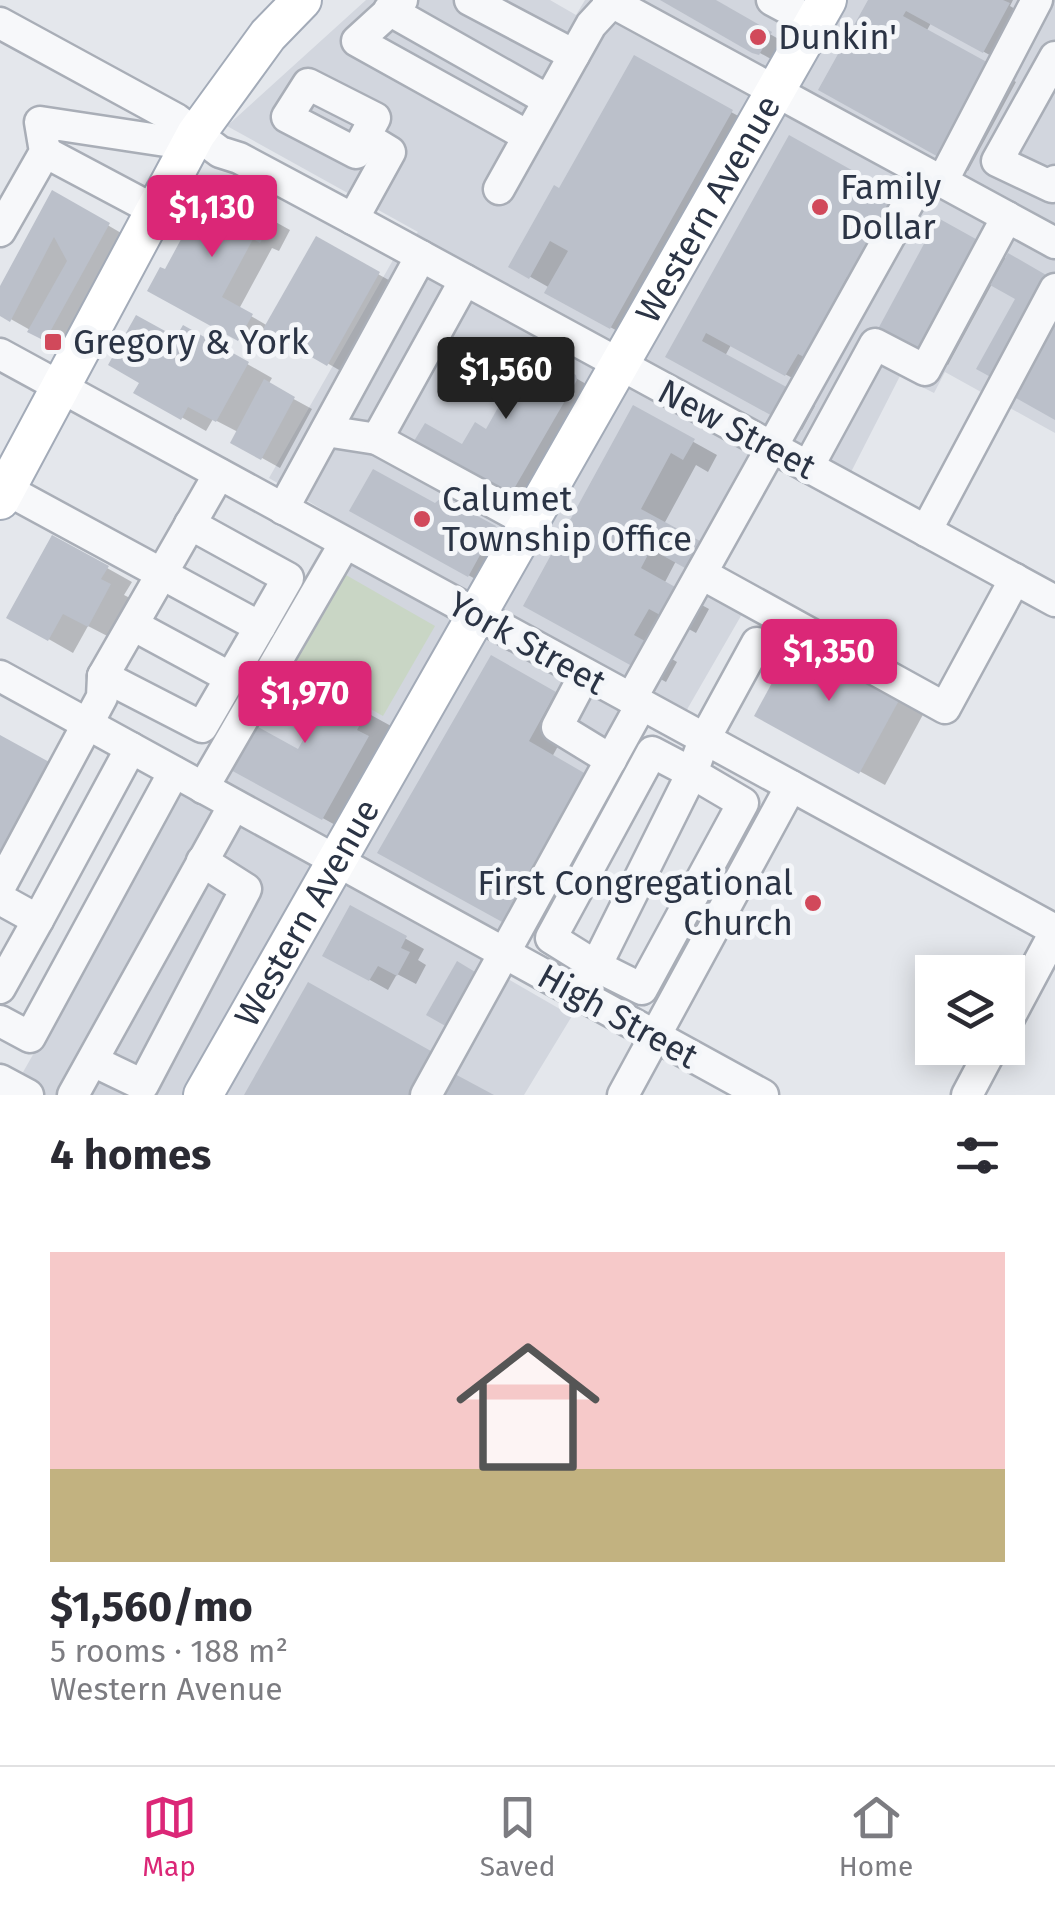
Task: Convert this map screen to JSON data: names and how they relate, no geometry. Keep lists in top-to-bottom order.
{
  "streets": {
    "main road": ["Western Avenue"],
    "street": ["New Street", "York Street", "High Street"]
  },
  "crossings": [
    ["Western Avenue", "New Street"],
    ["Western Avenue", "York Street"],
    ["Western Avenue", "High Street"]
  ],
  "places": {
    "other": [
      "Dunkin'",
      "Family Dollar",
      "Calumet Township Office",
      "First Congregational Church"
    ],
    "transit": ["Gregory & York"]
  },
  "page": {
    "price": [
      "$1,130",
      "$1,560",
      "$1,350",
      "$1,970"
    ],
    "heading": "4 homes",
    "list": [
      {
        "name": "$1,560/mo",
        "note": "5 rooms · 188 m² · Western Avenue"
      }
    ],
    "tabs": ["Map", "Saved", "Home"]
  }
}
